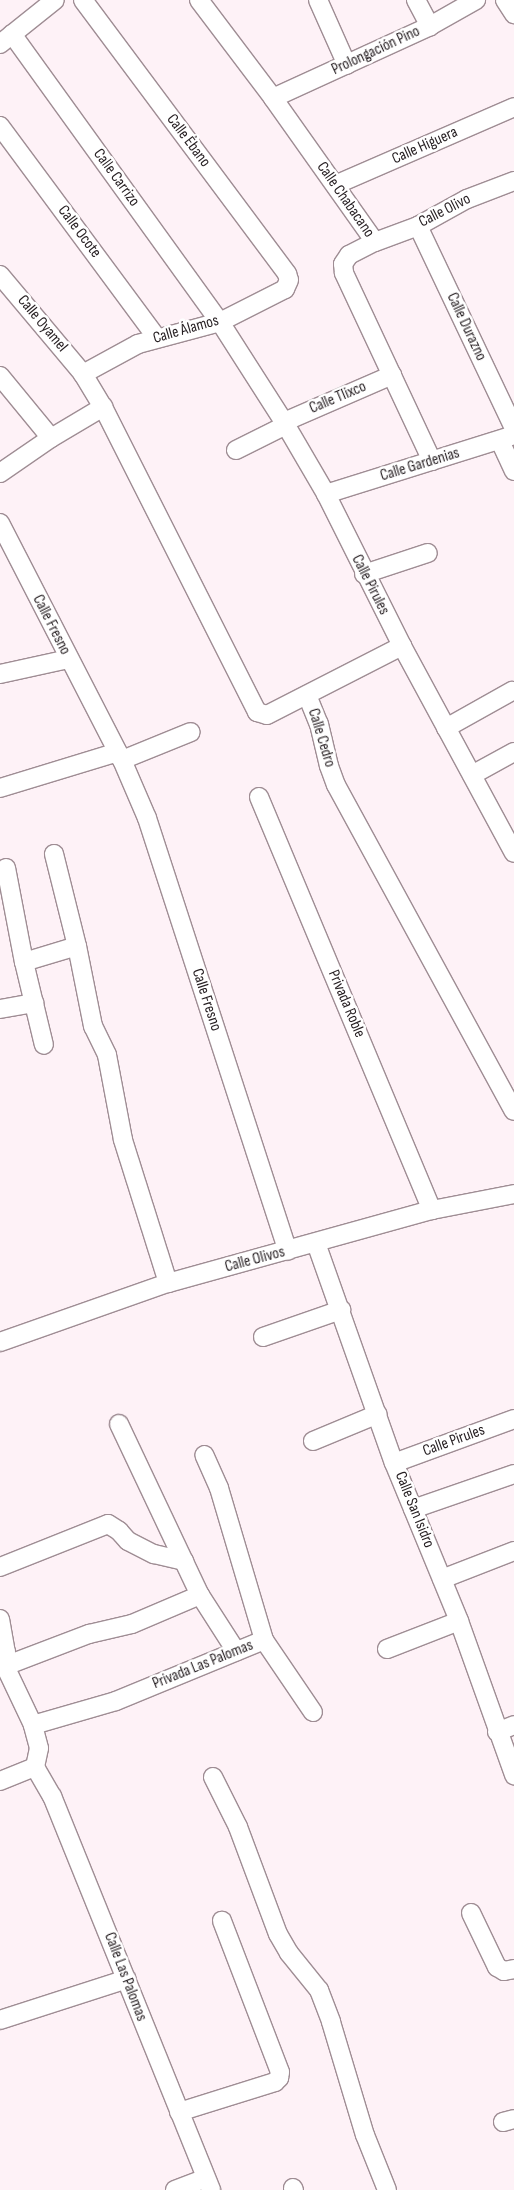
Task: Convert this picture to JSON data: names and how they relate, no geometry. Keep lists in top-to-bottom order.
{
  "streets": {
    "street": [
      "Prolongación Pino",
      "Calle Ébano",
      "Calle Higuera",
      "Calle Carrizo",
      "Calle Chabacano",
      "Calle Olivo",
      "Calle Ocote",
      "Calle Oyamel",
      "Calle Durazno",
      "Calle Álamos",
      "Calle Tlixco",
      "Calle Gardenias",
      "Calle Pirules",
      "Calle Fresno",
      "Calle Cedro",
      "Privada Roble",
      "Calle Olivos",
      "Calle San Isidro",
      "Privada Las Palomas",
      "Calle Las Palomas"
    ]
  },
  "crossings": [
    ["Prolongación Pino", "Calle Chabacano"],
    ["Calle Ébano", "Calle Álamos"],
    ["Calle Higuera", "Calle Chabacano"],
    ["Calle Carrizo", "Calle Álamos"],
    ["Calle Carrizo", "Calle Pirules"],
    ["Calle Chabacano", "Calle Olivo"],
    ["Calle Chabacano", "Calle Tlixco"],
    ["Calle Chabacano", "Calle Gardenias"],
    ["Calle Olivo", "Calle Durazno"],
    ["Calle Ocote", "Calle Álamos"],
    ["Calle Oyamel", "Calle Álamos"],
    ["Calle Oyamel", "Calle Cedro"],
    ["Calle Álamos", "Calle Pirules"],
    ["Calle Álamos", "Calle Cedro"],
    ["Calle Tlixco", "Calle Pirules"],
    ["Calle Gardenias", "Calle Pirules"],
    ["Calle Pirules", "Calle San Isidro"],
    ["Calle Fresno", "Calle Olivos"],
    ["Privada Roble", "Calle Olivos"],
    ["Calle Olivos", "Calle San Isidro"]
  ]
}
